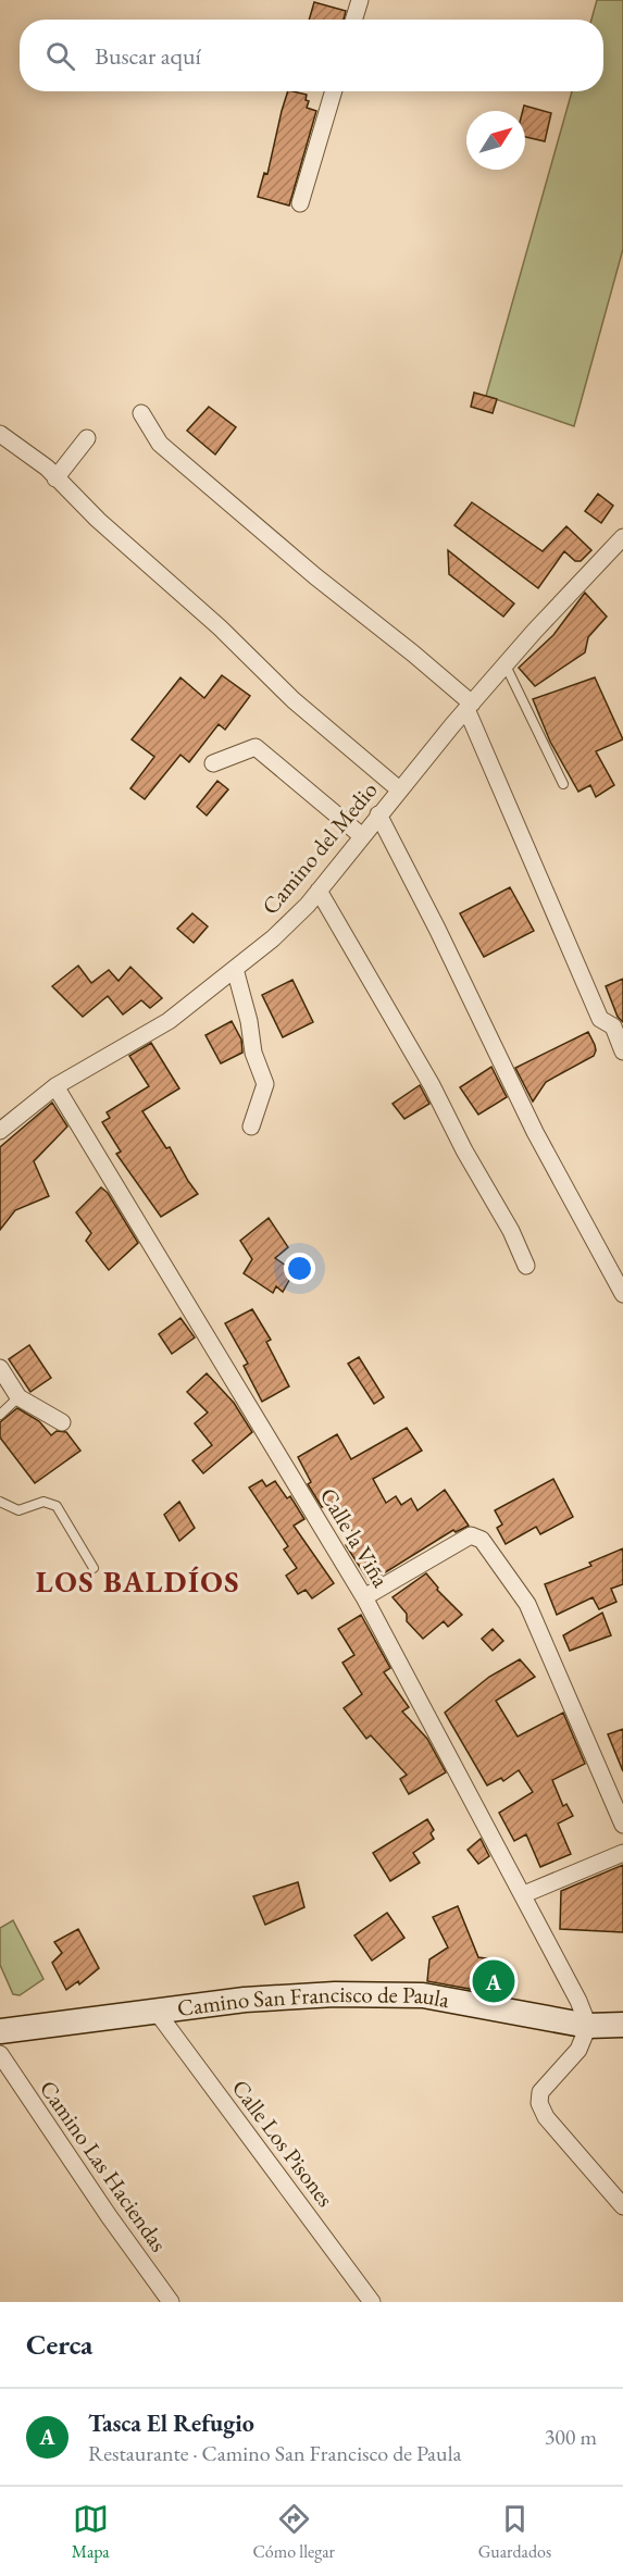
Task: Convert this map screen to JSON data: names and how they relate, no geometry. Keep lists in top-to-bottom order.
{
  "streets": {
    "main road": ["Camino San Francisco de Paula"],
    "street": [
      "Camino del Medio",
      "Calle la Viña",
      "Calle Los Pisones",
      "Camino Las Haciendas"
    ]
  },
  "crossings": [
    ["Camino del Medio", "Calle la Viña"],
    ["Calle la Viña", "Camino San Francisco de Paula"],
    ["Camino San Francisco de Paula", "Calle Los Pisones"]
  ],
  "districts": ["LOS BALDÍOS"],
  "north": "top right",
  "page": {
    "search": "Buscar aquí",
    "pins": "A",
    "heading": "Cerca",
    "list": [
      {
        "mark": "A",
        "name": "Tasca El Refugio",
        "note": "Restaurante · Camino San Francisco de Paula",
        "value": "300 m"
      }
    ],
    "nav": ["Mapa", "Cómo llegar", "Guardados"]
  }
}
